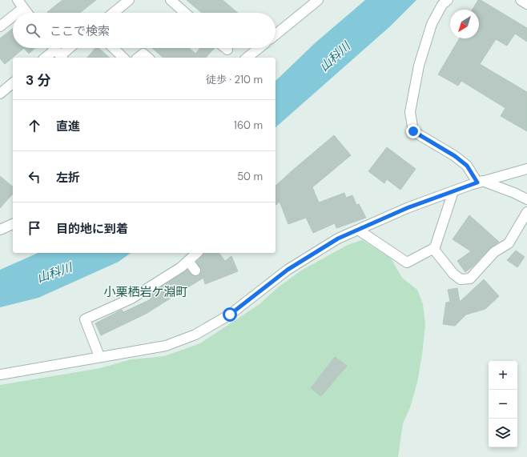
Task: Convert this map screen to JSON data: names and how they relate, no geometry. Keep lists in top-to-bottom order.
{
  "districts": ["小栗栖岩ケ淵町"],
  "water": ["山科川"],
  "north": "bottom left",
  "page": {
    "search": "ここで検索",
    "heading": ["3 分", "徒歩 · 210 m"],
    "list": [
      ["直進", "160 m"],
      ["左折", "50 m"],
      "目的地に到着"
    ],
    "map_buttons": ["+", "−"]
  }
}
